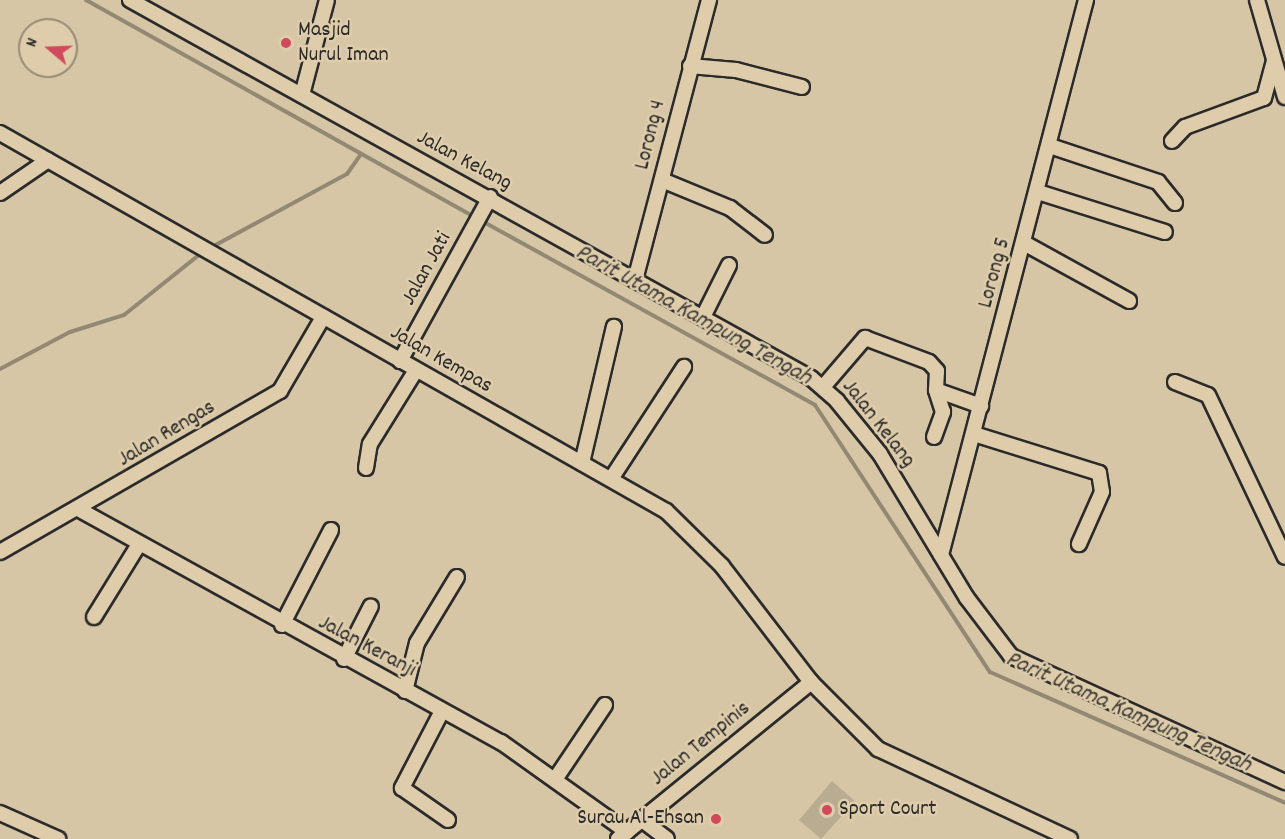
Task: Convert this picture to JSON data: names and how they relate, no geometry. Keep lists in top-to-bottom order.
{
  "streets": {
    "street": [
      "Lorong 4",
      "Jalan Kelang",
      "Jalan Jati",
      "Lorong 5",
      "Jalan Kempas",
      "Jalan Rengas",
      "Jalan Keranji",
      "Jalan Tempinis"
    ]
  },
  "crossings": [
    ["Lorong 4", "Jalan Kelang"],
    ["Jalan Kelang", "Jalan Jati"],
    ["Jalan Kelang", "Lorong 5"],
    ["Jalan Jati", "Jalan Kempas"],
    ["Jalan Kempas", "Jalan Rengas"],
    ["Jalan Kempas", "Jalan Tempinis"],
    ["Jalan Rengas", "Jalan Keranji"],
    ["Jalan Keranji", "Jalan Tempinis"]
  ],
  "water": ["Parit Utama Kampung Tengah"],
  "places": ["Masjid Nurul Iman", "Sport Court", "Surau Al-Ehsan"],
  "north": "left"
}
